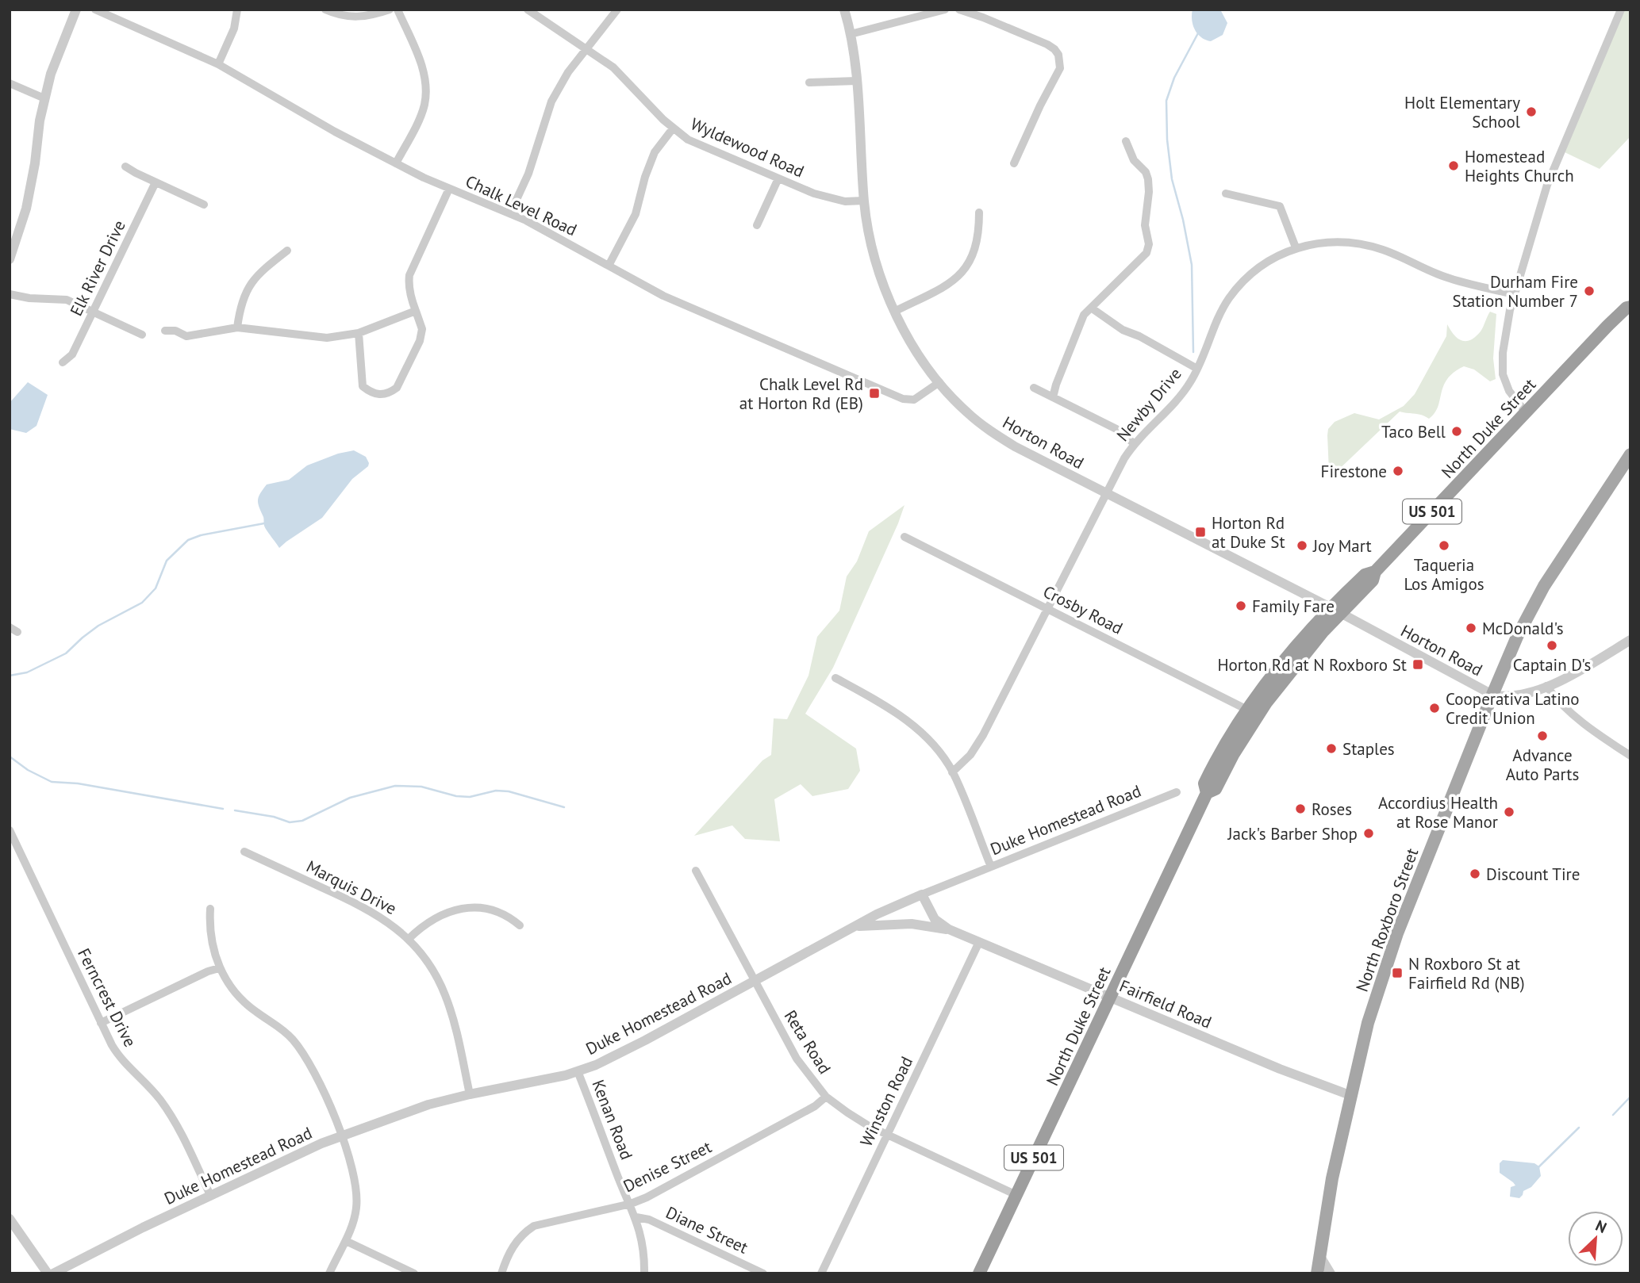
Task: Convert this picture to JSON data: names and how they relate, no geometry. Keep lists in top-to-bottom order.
{
  "streets": {
    "highway": ["North Duke Street", "US 501"],
    "main road": ["North Roxboro Street"],
    "street": [
      "Wyldewood Road",
      "Chalk Level Road",
      "Elk River Drive",
      "Newby Drive",
      "Horton Road",
      "Crosby Road",
      "Duke Homestead Road",
      "Marquis Drive",
      "Ferncrest Drive",
      "Fairfield Road",
      "Reta Road",
      "Winston Road",
      "Kenan Road",
      "Denise Street",
      "Diane Street"
    ]
  },
  "crossings": [
    ["Wyldewood Road", "Horton Road"],
    ["Chalk Level Road", "Horton Road"],
    ["Newby Drive", "Horton Road"],
    ["Newby Drive", "Crosby Road"],
    ["North Duke Street", "Horton Road"],
    ["North Duke Street", "Crosby Road"],
    ["North Duke Street", "Fairfield Road"],
    ["North Duke Street", "Reta Road"],
    ["Horton Road", "North Roxboro Street"],
    ["Duke Homestead Road", "Marquis Drive"],
    ["Duke Homestead Road", "Ferncrest Drive"],
    ["Duke Homestead Road", "Fairfield Road"],
    ["Duke Homestead Road", "Reta Road"],
    ["Duke Homestead Road", "Kenan Road"],
    ["North Roxboro Street", "Fairfield Road"],
    ["Fairfield Road", "Winston Road"],
    ["Reta Road", "Winston Road"],
    ["Reta Road", "Denise Street"],
    ["Kenan Road", "Denise Street"],
    ["Kenan Road", "Diane Street"]
  ],
  "places": {
    "other": [
      "Holt Elementary School",
      "Homestead Heights Church",
      "Durham Fire Station Number 7",
      "Taco Bell",
      "Firestone",
      "Joy Mart",
      "Taqueria Los Amigos",
      "Family Fare",
      "McDonald's",
      "Captain D's",
      "Cooperativa Latino Credit Union",
      "Advance Auto Parts",
      "Staples",
      "Roses",
      "Accordius Health at Rose Manor",
      "Jack's Barber Shop",
      "Discount Tire"
    ],
    "transit": [
      "Chalk Level Rd at Horton Rd (EB)",
      "Horton Rd at Duke St",
      "Horton Rd at N Roxboro St",
      "N Roxboro St at Fairfield Rd (NB)"
    ]
  },
  "north": "top right"
}
